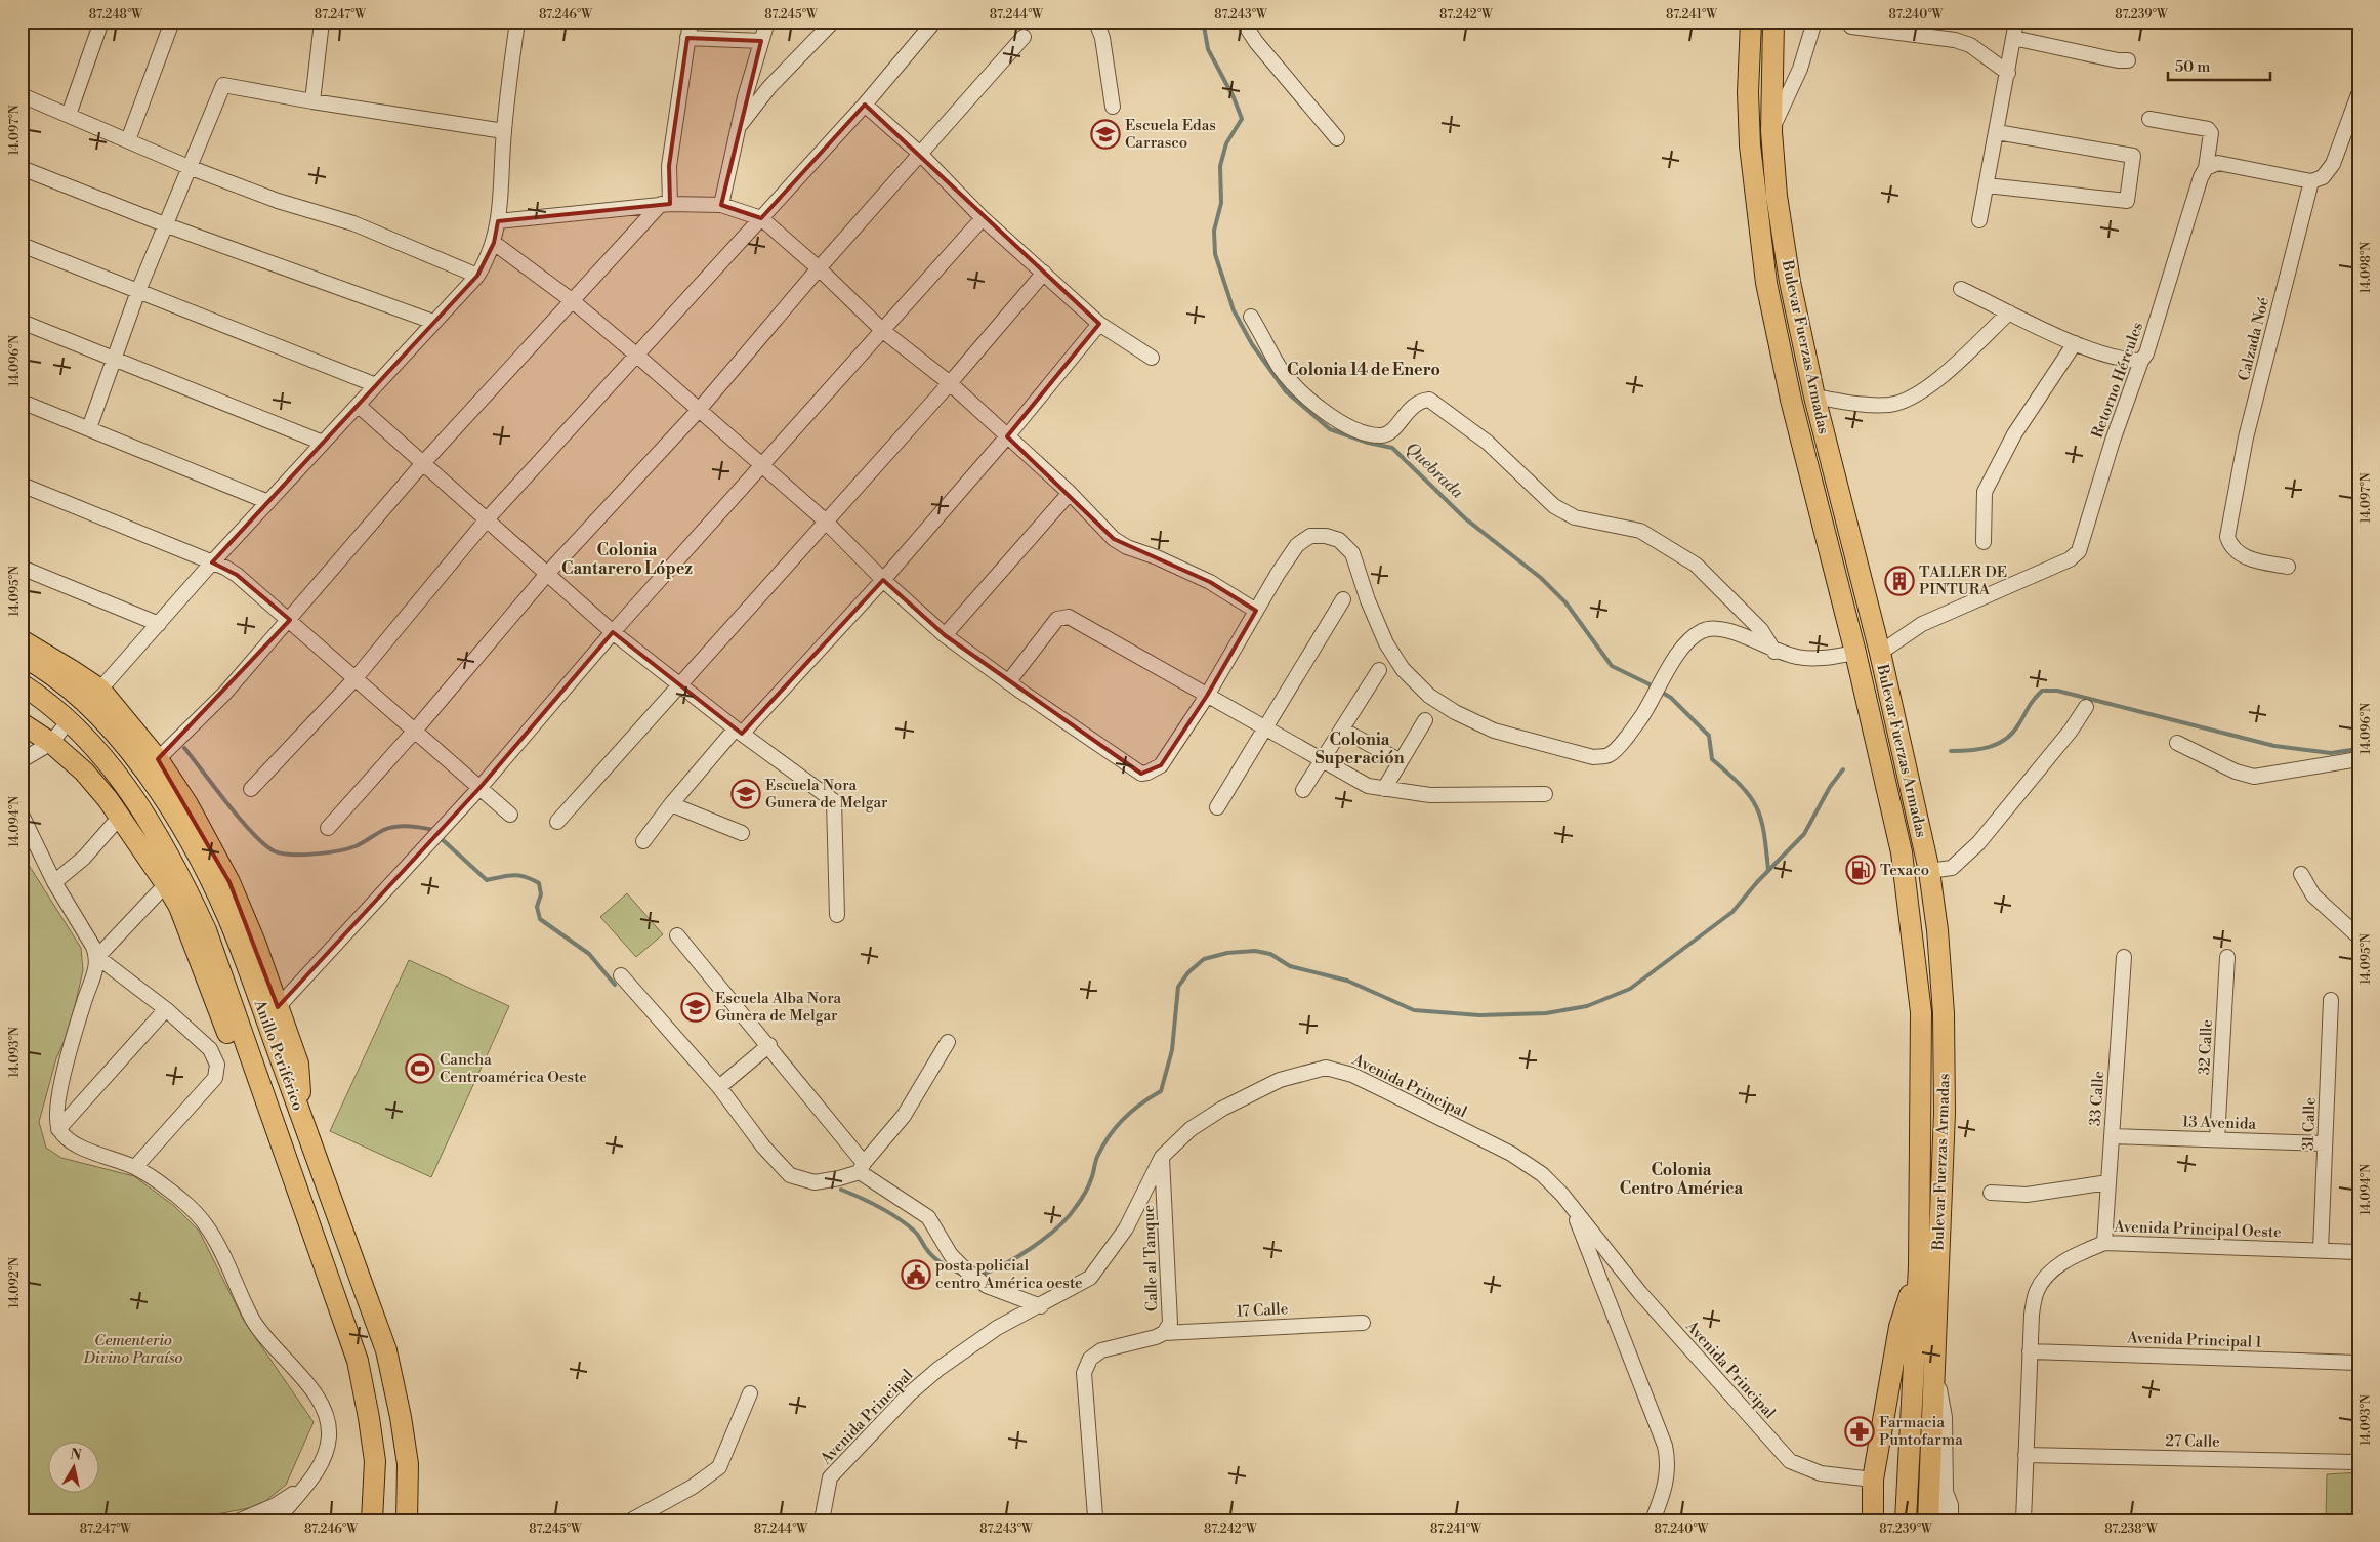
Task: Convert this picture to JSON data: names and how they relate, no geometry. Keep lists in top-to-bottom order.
{
  "streets": {
    "highway": ["Bulevar Fuerzas Armadas", "Anillo Periférico"],
    "street": [
      "Calzada Noé",
      "Retorno Hércules",
      "32 Calle",
      "Avenida Principal",
      "33 Calle",
      "13 Avenida",
      "31 Calle",
      "Avenida Principal Oeste",
      "Calle al Tanque",
      "17 Calle",
      "Avenida Principal 1",
      "27 Calle"
    ]
  },
  "crossings": [
    ["Bulevar Fuerzas Armadas", "Retorno Hércules"],
    ["32 Calle", "13 Avenida"],
    ["Avenida Principal", "Calle al Tanque"],
    ["33 Calle", "13 Avenida"],
    ["33 Calle", "Avenida Principal Oeste"],
    ["13 Avenida", "31 Calle"],
    ["31 Calle", "Avenida Principal Oeste"],
    ["Avenida Principal Oeste", "Avenida Principal 1"],
    ["Avenida Principal Oeste", "27 Calle"],
    ["Calle al Tanque", "17 Calle"]
  ],
  "districts": [
    "Colonia 14 de Enero",
    "Colonia Cantarero López",
    "Colonia Superación",
    "Colonia Centro América"
  ],
  "water": ["Quebrada"],
  "parks": ["Cementerio Divino Paraíso"],
  "places": {
    "school or university": ["Escuela Edas Carrasco", "Escuela Nora Gunera de Melgar", "Escuela Alba Nora Gunera de Melgar"],
    "building": ["TALLER DE PINTURA"],
    "fuel station": ["Texaco"],
    "sports": ["Cancha Centroamérica Oeste"],
    "public building": ["posta policial centro América oeste"],
    "pharmacy": ["Farmacia Puntofarma"]
  },
  "scale_bar": "50 m",
  "north": "top",
  "coordinates": [
    "87.248°W",
    "87.247°W",
    "87.246°W",
    "87.245°W",
    "87.244°W",
    "87.243°W",
    "87.242°W",
    "87.241°W",
    "87.240°W",
    "87.239°W",
    "14.097°N",
    "14.098°N",
    "14.096°N",
    "14.095°N",
    "14.094°N",
    "14.093°N",
    "14.092°N",
    "87.238°W"
  ]
}
